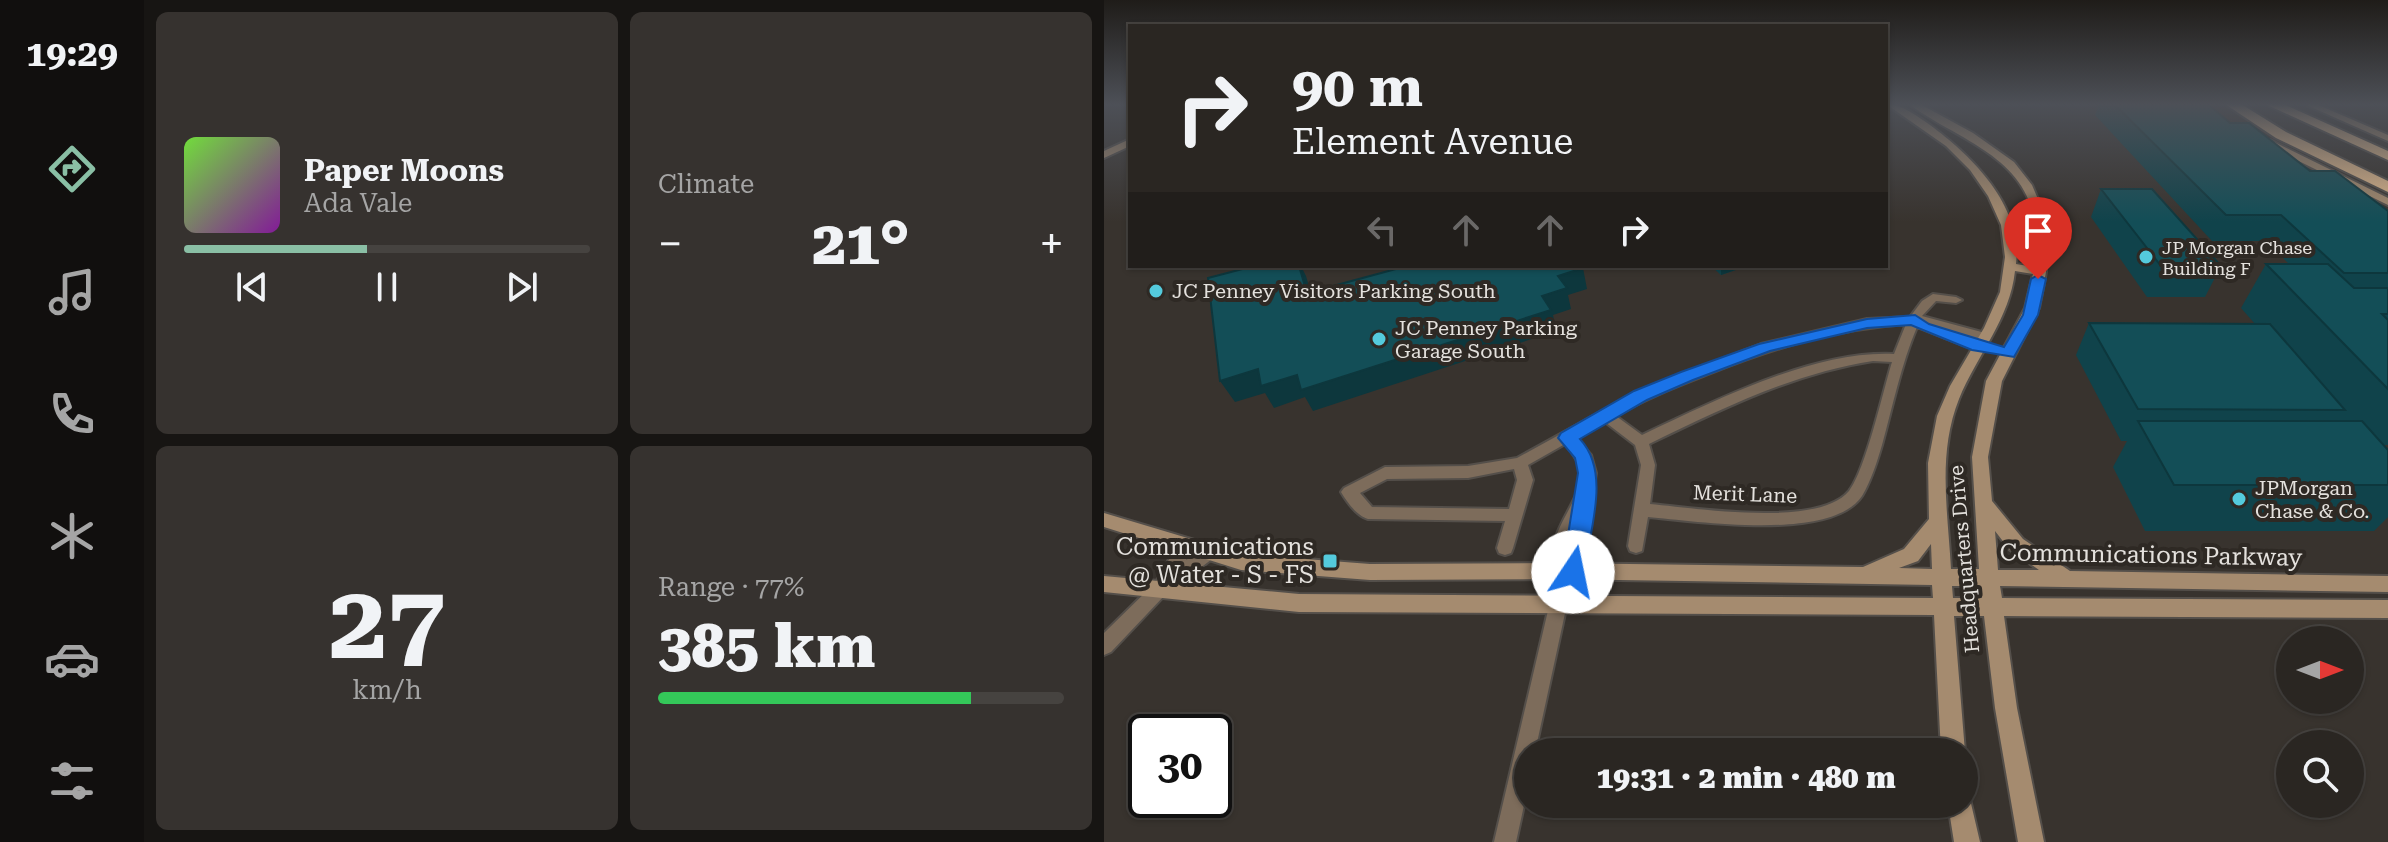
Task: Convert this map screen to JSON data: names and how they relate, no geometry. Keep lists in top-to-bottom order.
{
  "streets": {
    "main road": ["Communications Parkway", "Headquarters Drive"],
    "street": ["Merit Lane"]
  },
  "crossings": [
    ["Communications Parkway", "Headquarters Drive"]
  ],
  "places": {
    "other": [
      "JP Morgan Chase Building F",
      "JC Penney Visitors Parking South",
      "JC Penney Parking Garage South",
      "JPMorgan Chase & Co."
    ],
    "transit": ["Communications @ Water - S - FS"]
  },
  "north": "right",
  "page": {
    "tabs": "19:29",
    "tile": [
      "Climate",
      ["27", "km/h"],
      ["Range · 77%", "385 km"]
    ],
    "turn": ["90 m", "Element Avenue"],
    "song": ["Paper Moons", "Ada Vale"],
    "heat": ["−", "21°", "+"],
    "limit": "30",
    "trip": "19:31 · 2 min · 480 m"
  }
}
